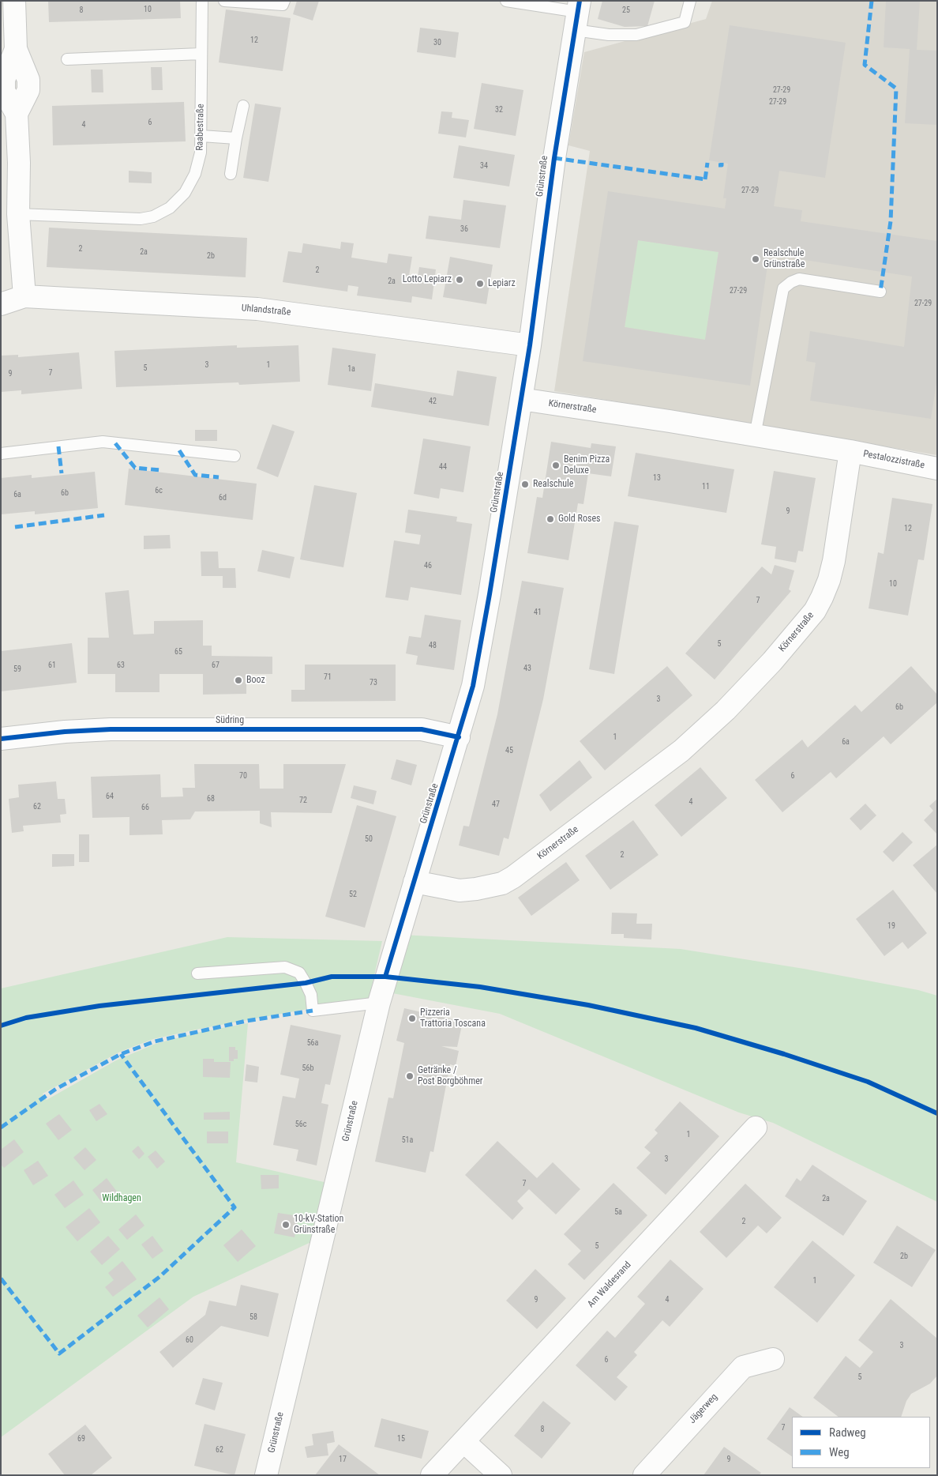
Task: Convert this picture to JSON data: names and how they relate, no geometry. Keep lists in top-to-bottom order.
{
  "streets": {
    "street": [
      "Grünstraße",
      "Uhlandstraße",
      "Körnerstraße",
      "Pestalozzistraße",
      "Südring",
      "Am Waldesrand",
      "Jägerweg"
    ],
    "lane": ["Raabestraße"]
  },
  "crossings": [
    ["Grünstraße", "Uhlandstraße"],
    ["Grünstraße", "Körnerstraße"],
    ["Grünstraße", "Südring"],
    ["Körnerstraße", "Pestalozzistraße"]
  ],
  "parks": ["Wildhagen"],
  "places": [
    "Realschule Grünstraße",
    "Lotto Lepiarz",
    "Lepiarz",
    "Benim Pizza Deluxe",
    "Realschule",
    "Gold Roses",
    "Booz",
    "Pizzeria Trattoria Toscana",
    "Getränke / Post Borgböhmer",
    "10-kV-Station Grünstraße"
  ],
  "house_numbers": [
    "10",
    "8",
    "25",
    "12",
    "30",
    "27-29",
    "27-29",
    "32",
    "6",
    "4",
    "34",
    "27-29",
    "36",
    "2",
    "2a",
    "2b",
    "2",
    "2a",
    "27-29",
    "27-29",
    "3",
    "1",
    "5",
    "1a",
    "7",
    "9",
    "42",
    "44",
    "13",
    "11",
    "6c",
    "6b",
    "6a",
    "6d",
    "9",
    "12",
    "46",
    "10",
    "7",
    "41",
    "5",
    "48",
    "65",
    "61",
    "63",
    "67",
    "43",
    "59",
    "71",
    "73",
    "3",
    "6b",
    "1",
    "6a",
    "45",
    "70",
    "6",
    "64",
    "68",
    "72",
    "4",
    "47",
    "62",
    "66",
    "50",
    "2",
    "52",
    "19",
    "56a",
    "56b",
    "56c",
    "1",
    "51a",
    "3",
    "7",
    "2a",
    "5a",
    "2",
    "5",
    "2b",
    "1",
    "9",
    "4",
    "58",
    "60",
    "3",
    "6",
    "5",
    "7",
    "8",
    "69",
    "15",
    "62",
    "17",
    "9"
  ],
  "legend": ["Radweg", "Weg"]
}
